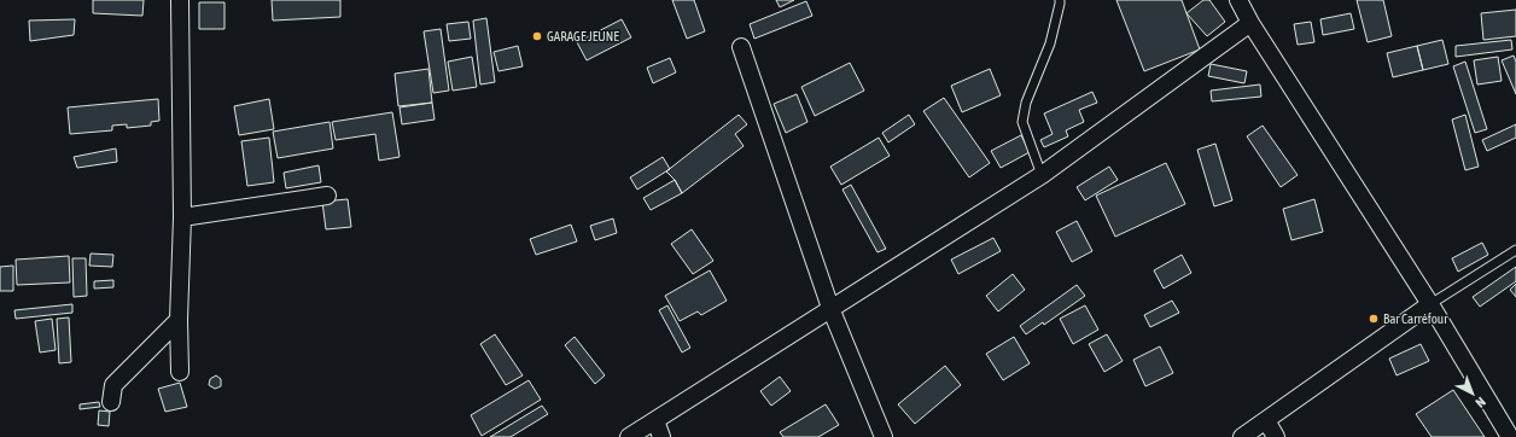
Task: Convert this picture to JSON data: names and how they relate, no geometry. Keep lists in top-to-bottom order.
{
  "places": ["GARAGE JEUNE", "Bar Carréfour"],
  "north": "bottom right"
}
